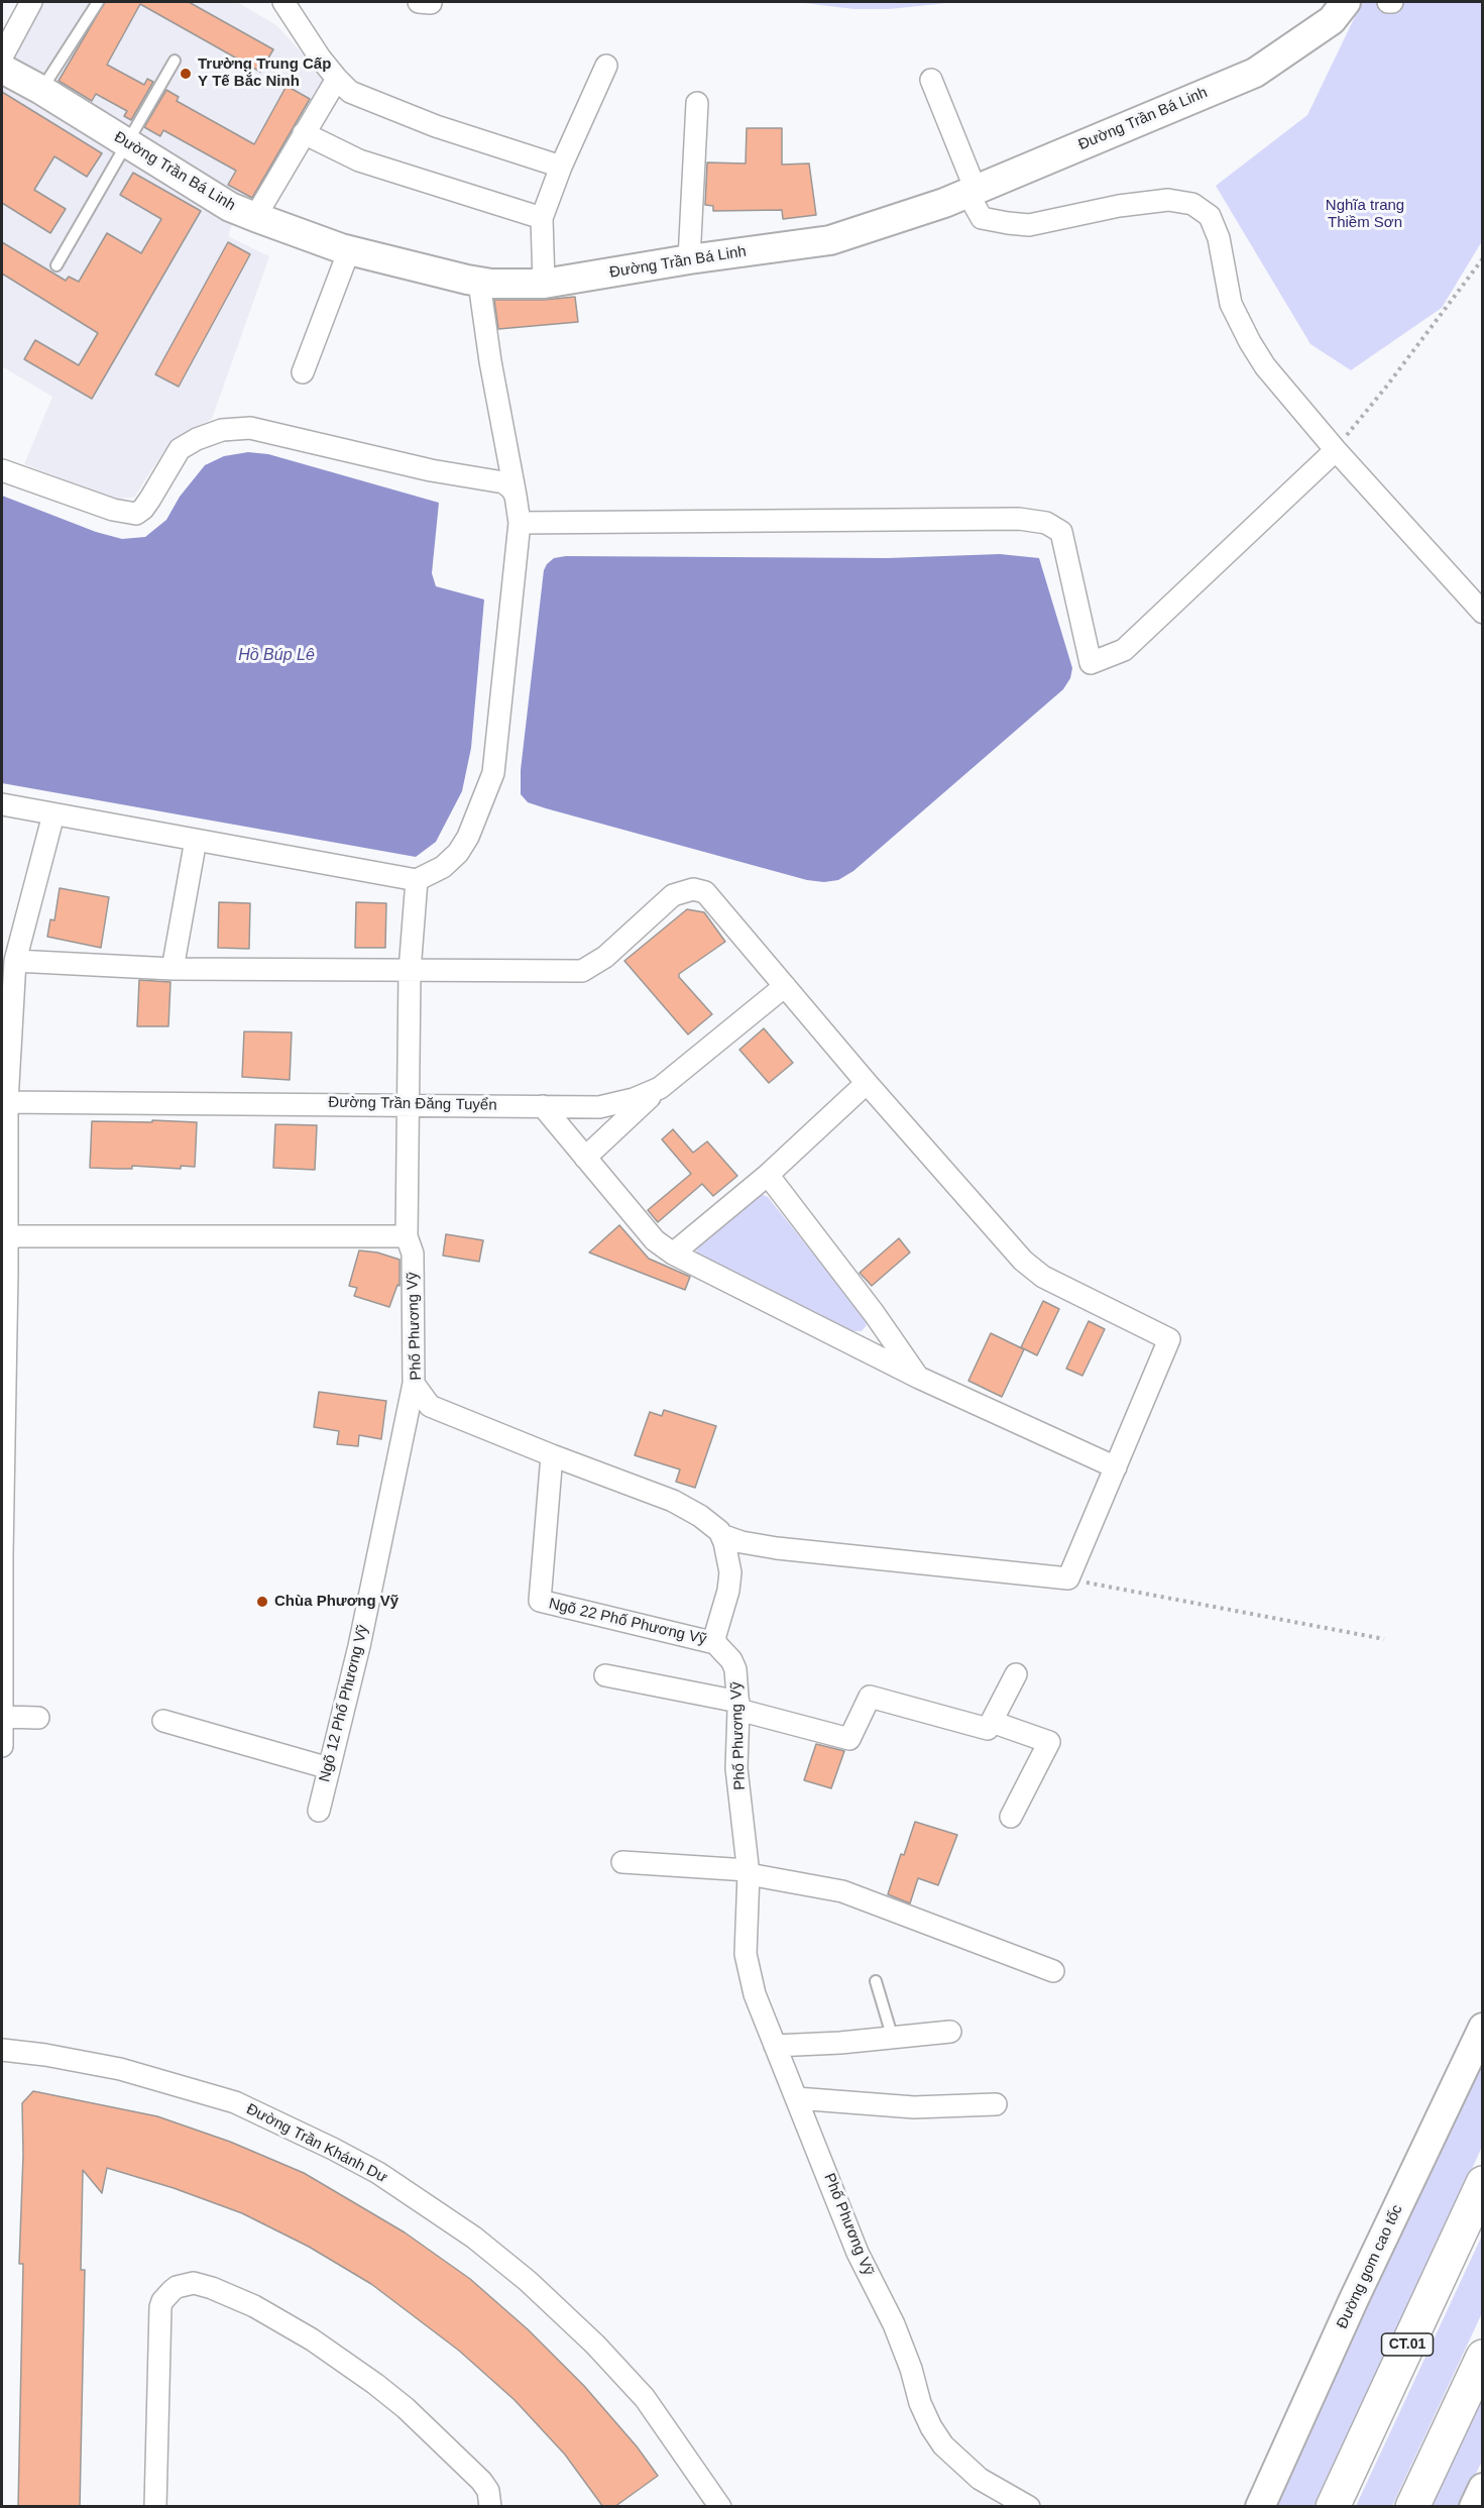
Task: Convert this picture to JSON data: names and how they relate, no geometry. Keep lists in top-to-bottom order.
{
  "streets": {
    "highway": ["CT.01"],
    "street": [
      "Đường Trần Bá Linh",
      "Đường Trần Đăng Tuyển",
      "Phố Phương Vỹ",
      "Ngõ 22 Phố Phương Vỹ",
      "Ngõ 12 Phố Phương Vỹ",
      "Đường Trần Khánh Dư",
      "Đường gom cao tốc"
    ]
  },
  "crossings": [
    ["Đường Trần Đăng Tuyển", "Phố Phương Vỹ"],
    ["Phố Phương Vỹ", "Ngõ 22 Phố Phương Vỹ"],
    ["Phố Phương Vỹ", "Ngõ 12 Phố Phương Vỹ"]
  ],
  "water": ["Hồ Búp Lê"],
  "parks": ["Nghĩa trang Thiềm Sơn"],
  "places": ["Trường Trung Cấp Y Tế Bắc Ninh", "Chùa Phương Vỹ"]
}
